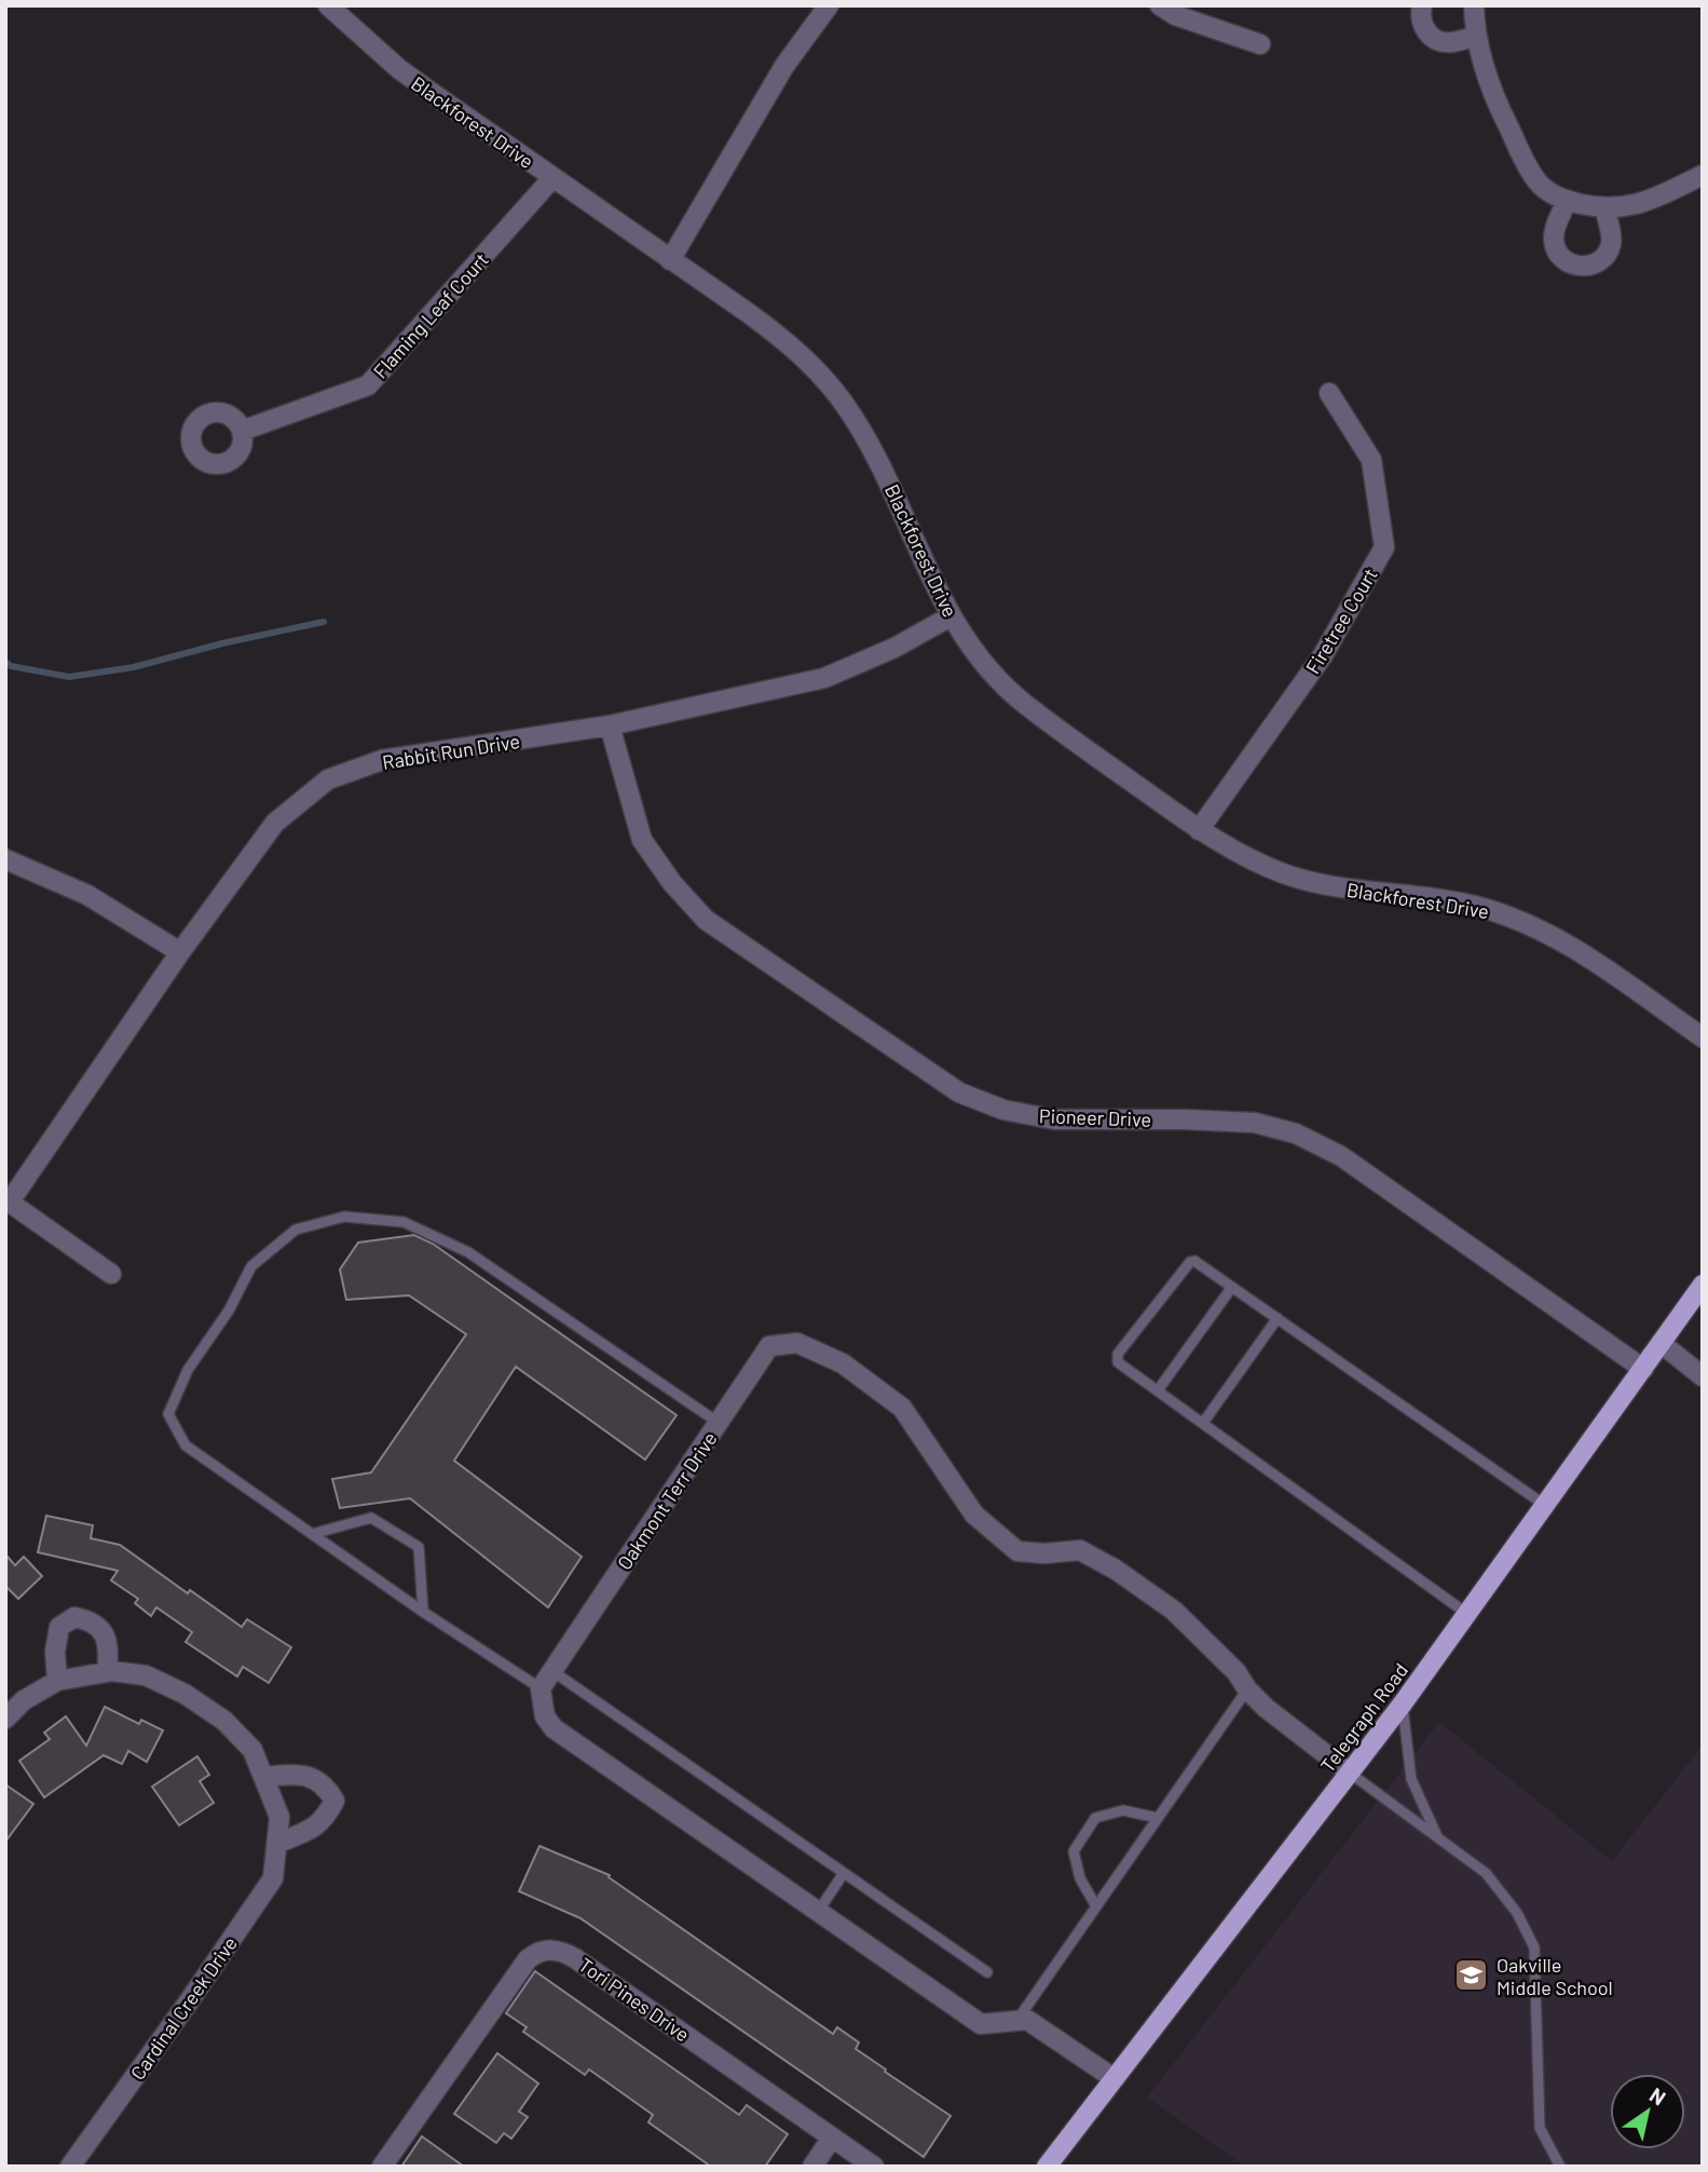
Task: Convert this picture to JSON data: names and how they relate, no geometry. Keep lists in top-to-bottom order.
{
  "streets": {
    "main road": ["Telegraph Road"],
    "street": [
      "Blackforest Drive",
      "Flaming Leaf Court",
      "Firetree Court",
      "Rabbit Run Drive",
      "Pioneer Drive",
      "Oakmont Terr Drive",
      "Tori Pines Drive",
      "Cardinal Creek Drive"
    ]
  },
  "crossings": [
    ["Blackforest Drive", "Flaming Leaf Court"],
    ["Blackforest Drive", "Firetree Court"],
    ["Blackforest Drive", "Rabbit Run Drive"],
    ["Rabbit Run Drive", "Pioneer Drive"],
    ["Pioneer Drive", "Telegraph Road"],
    ["Oakmont Terr Drive", "Telegraph Road"]
  ],
  "places": {
    "school or university": ["Oakville Middle School"]
  },
  "north": "top right"
}
